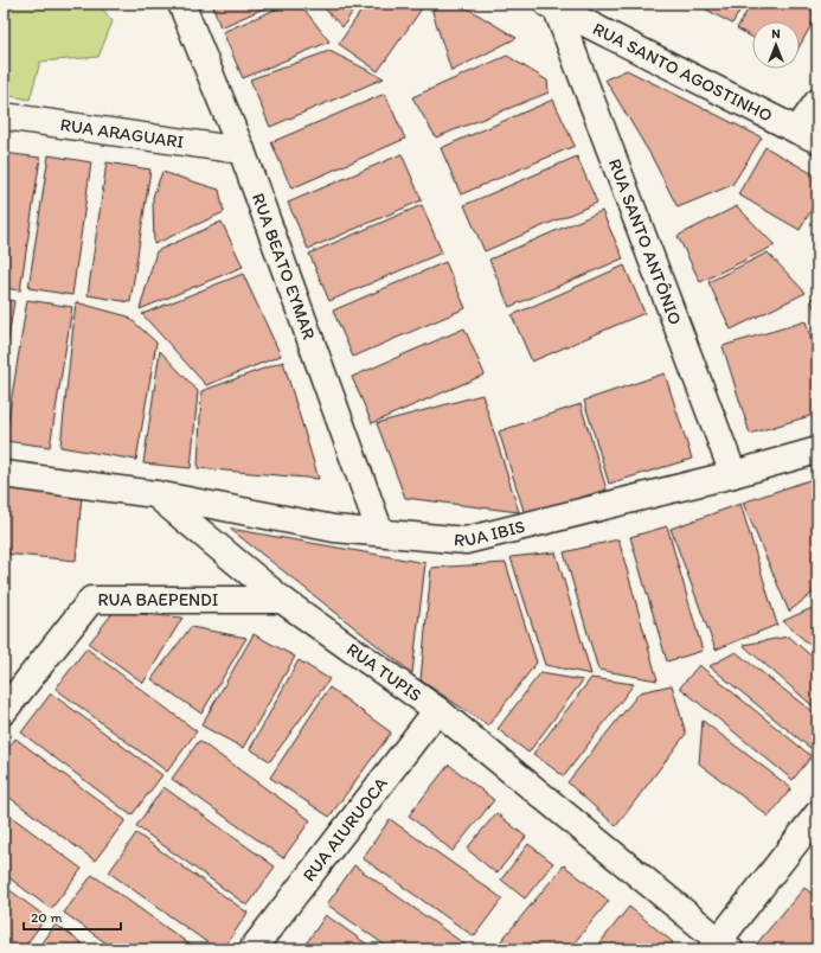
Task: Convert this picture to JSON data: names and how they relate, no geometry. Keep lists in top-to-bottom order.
{
  "streets": {
    "street": [
      "RUA SANTO AGOSTINHO",
      "RUA ARAGUARI",
      "RUA SANTO ANTÔNIO",
      "RUA BEATO EYMAR",
      "RUA IBIS",
      "RUA BAEPENDI",
      "RUA TUPIS",
      "RUA AIURUOCA"
    ]
  },
  "crossings": [
    ["RUA SANTO AGOSTINHO", "RUA SANTO ANTÔNIO"],
    ["RUA ARAGUARI", "RUA BEATO EYMAR"],
    ["RUA SANTO ANTÔNIO", "RUA IBIS"],
    ["RUA BEATO EYMAR", "RUA IBIS"],
    ["RUA IBIS", "RUA TUPIS"],
    ["RUA BAEPENDI", "RUA TUPIS"],
    ["RUA TUPIS", "RUA AIURUOCA"]
  ],
  "scale_bar": "20 m",
  "north": "top"
}
